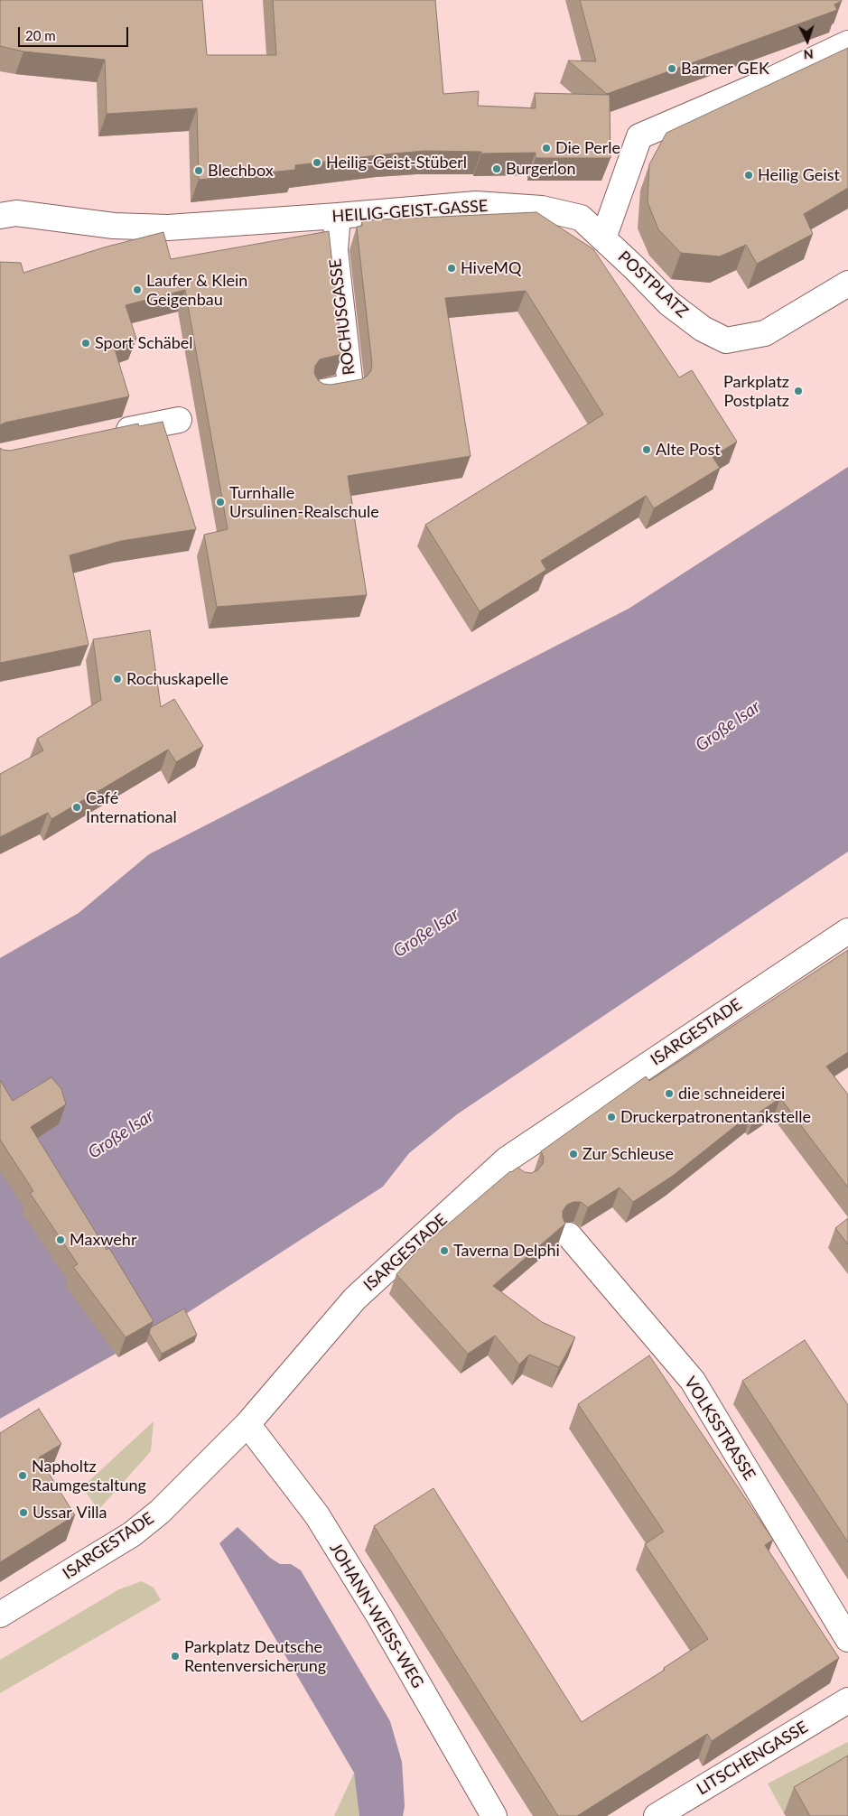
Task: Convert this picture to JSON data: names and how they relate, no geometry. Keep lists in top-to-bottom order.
{
  "streets": {
    "street": [
      "HEILIG-GEIST-GASSE",
      "POSTPLATZ",
      "ROCHUSGASSE",
      "ISARGESTADE",
      "VOLKSSTRASSE",
      "JOHANN-WEISS-WEG",
      "LITSCHENGASSE"
    ]
  },
  "crossings": [
    ["HEILIG-GEIST-GASSE", "POSTPLATZ"],
    ["HEILIG-GEIST-GASSE", "ROCHUSGASSE"],
    ["ISARGESTADE", "JOHANN-WEISS-WEG"]
  ],
  "water": ["Große Isar"],
  "places": [
    "Barmer GEK",
    "Die Perle",
    "Heilig-Geist-Stüberl",
    "Burgerlon",
    "Blechbox",
    "Heilig Geist",
    "HiveMQ",
    "Laufer & Klein Geigenbau",
    "Sport Schäbel",
    "Parkplatz Postplatz",
    "Alte Post",
    "Turnhalle Ursulinen-Realschule",
    "Rochuskapelle",
    "Café International",
    "die schneiderei",
    "Druckerpatronentankstelle",
    "Zur Schleuse",
    "Maxwehr",
    "Taverna Delphi",
    "Napholtz Raumgestaltung",
    "Ussar Villa",
    "Parkplatz Deutsche Rentenversicherung"
  ],
  "scale_bar": "20 m",
  "north": "bottom"
}
